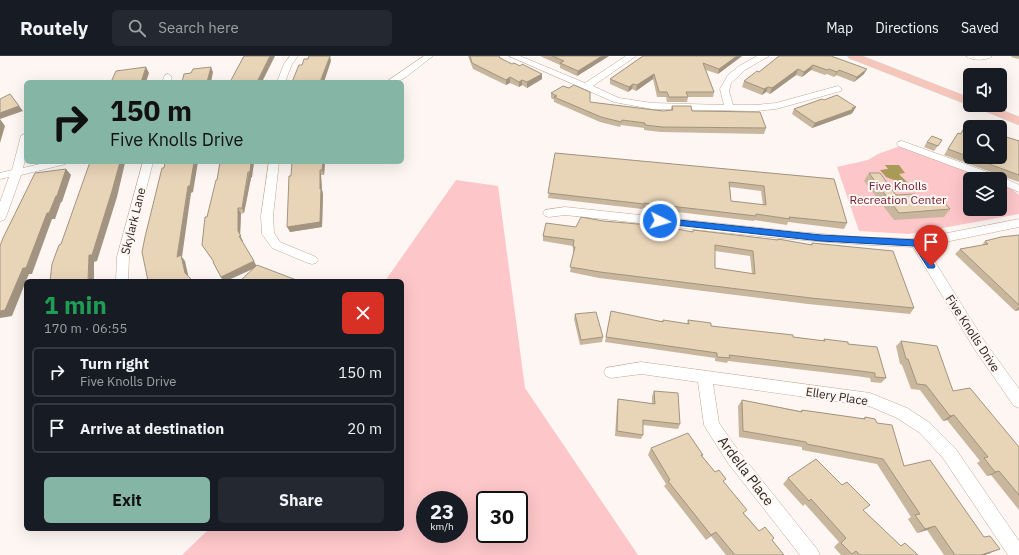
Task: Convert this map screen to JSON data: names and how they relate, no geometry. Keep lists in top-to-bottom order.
{
  "streets": {
    "street": [
      "Skylark Lane",
      "Five Knolls Drive",
      "Ellery Place",
      "Ardella Place"
    ]
  },
  "crossings": [
    ["Ellery Place", "Ardella Place"]
  ],
  "parks": ["Five Knolls Recreation Center"],
  "page": {
    "header": "Routely",
    "search": "Search here",
    "nav": ["Map", "Directions", "Saved"],
    "turn": ["150 m", "Five Knolls Drive"],
    "heading": ["1 min", "170 m · 06:55"],
    "list": [
      {
        "name": "Turn right",
        "note": "Five Knolls Drive",
        "value": "150 m"
      },
      {
        "name": "Arrive at destination",
        "value": "20 m"
      }
    ],
    "buttons": ["Exit", "Share"],
    "speed": "23 km/h",
    "limit": "30"
  }
}
